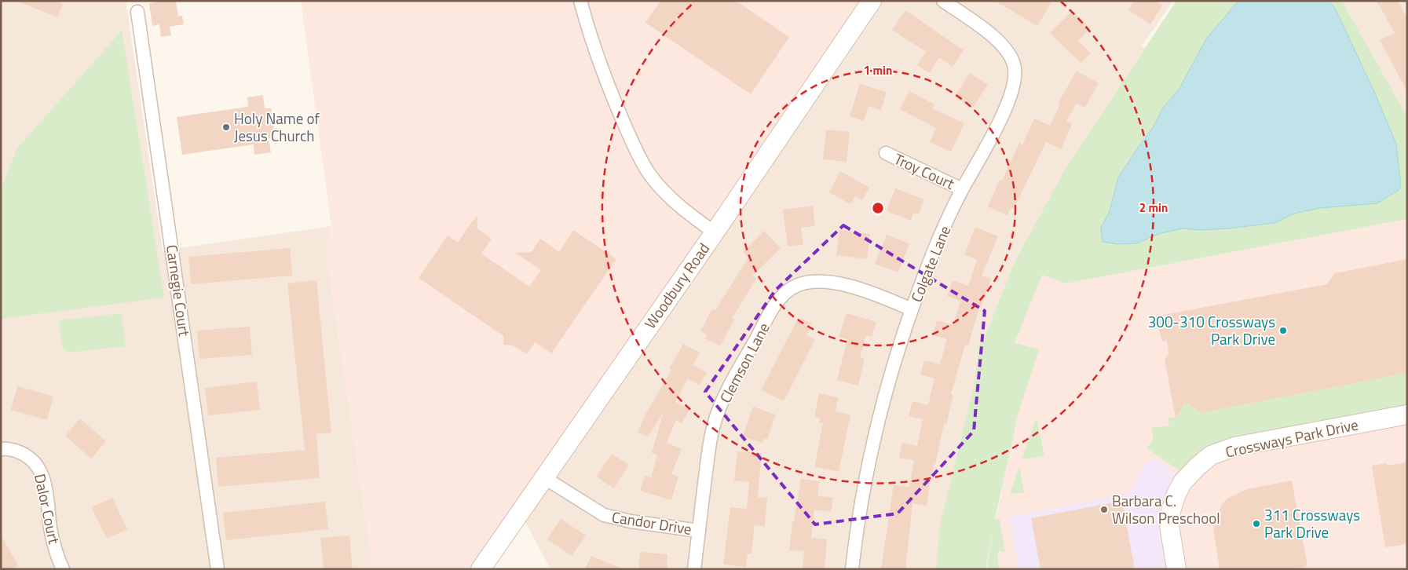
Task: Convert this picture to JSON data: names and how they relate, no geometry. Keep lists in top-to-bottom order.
{
  "streets": {
    "main road": ["Woodbury Road", "Crossways Park Drive"],
    "street": [
      "Troy Court",
      "Colgate Lane",
      "Carnegie Court",
      "Clemson Lane",
      "Dalor Court",
      "Candor Drive"
    ]
  },
  "crossings": [
    ["Troy Court", "Colgate Lane"],
    ["Colgate Lane", "Clemson Lane"],
    ["Woodbury Road", "Candor Drive"],
    ["Clemson Lane", "Candor Drive"]
  ],
  "places": [
    "Holy Name of Jesus Church",
    "300-310 Crossways Park Drive",
    "Barbara C. Wilson Preschool",
    "311 Crossways Park Drive"
  ],
  "rings": ["1 min", "2 min"]
}
